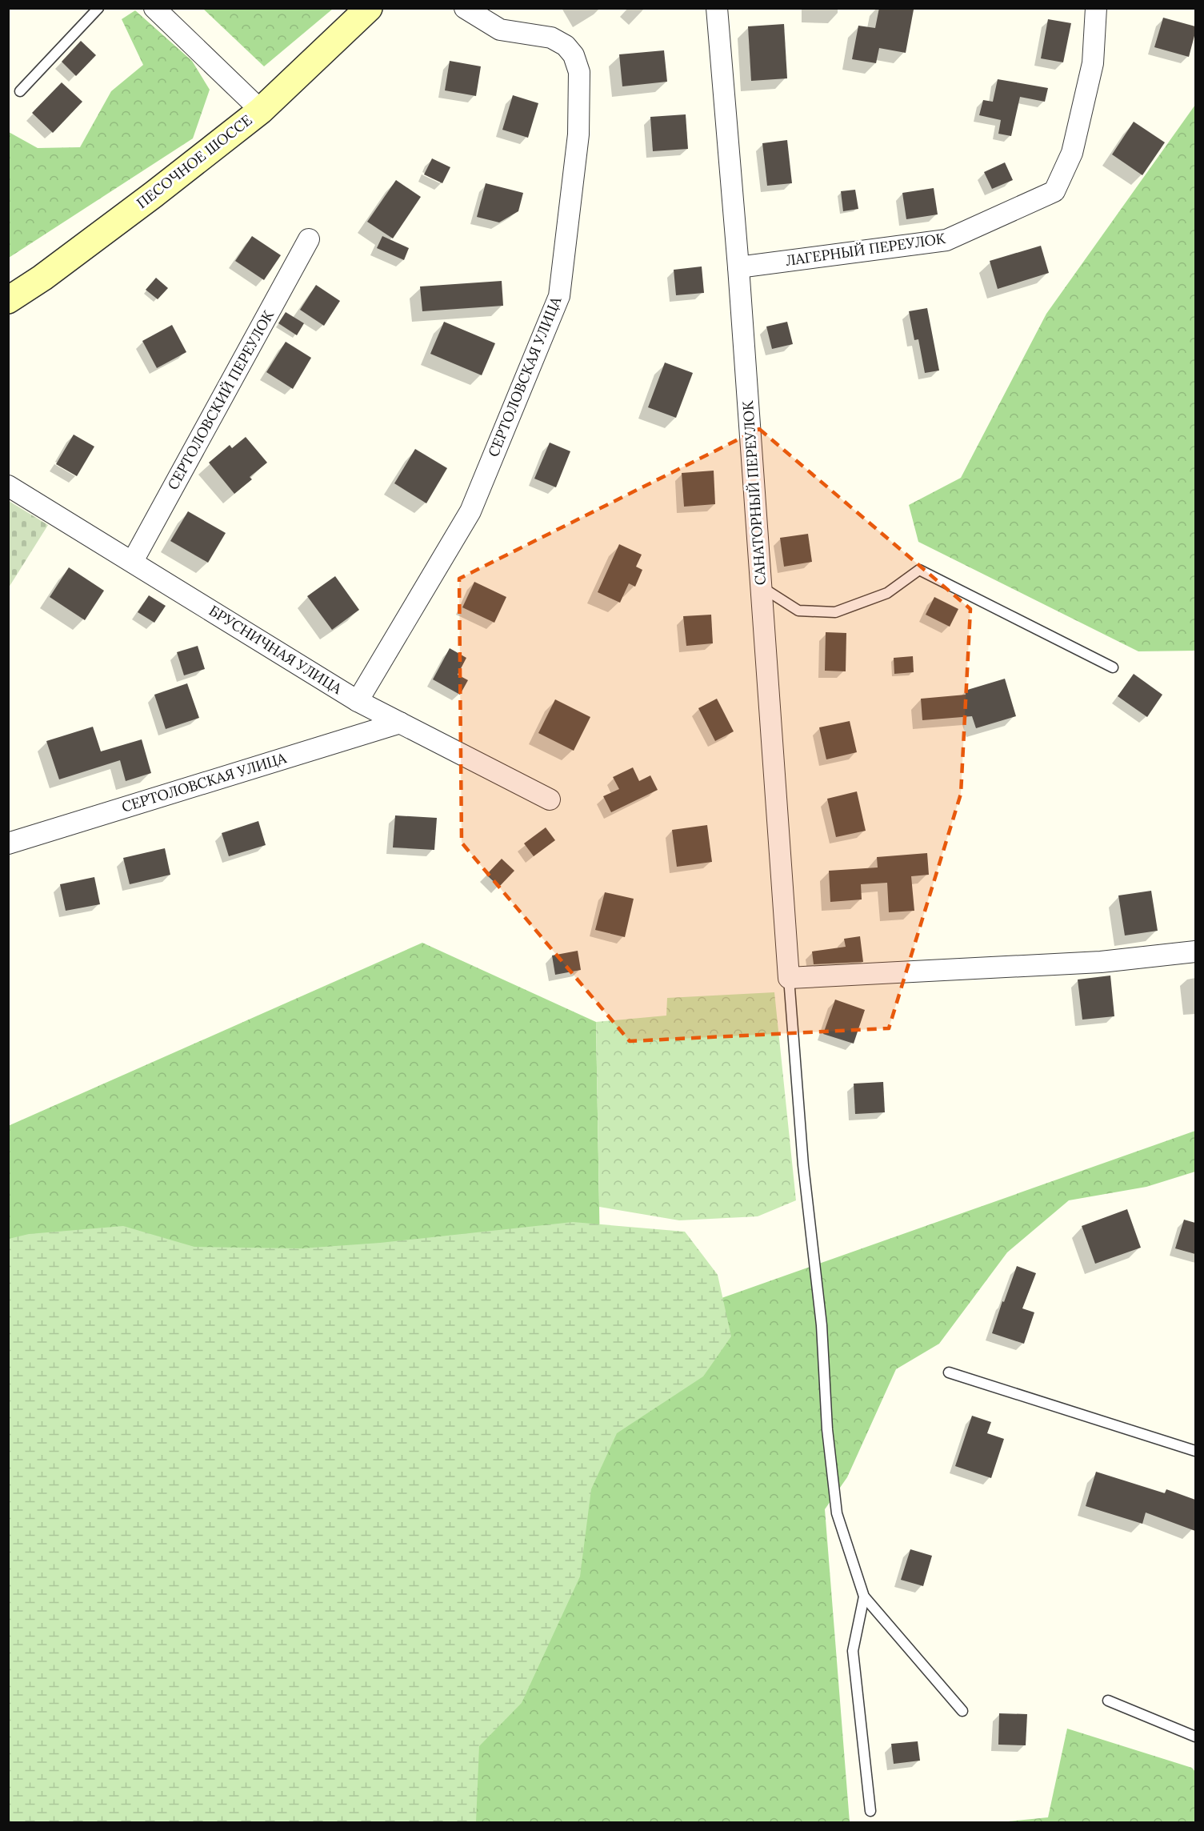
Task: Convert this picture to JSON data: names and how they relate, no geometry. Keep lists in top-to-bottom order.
{
  "streets": {
    "main road": ["ПЕСОЧНОЕ ШОССЕ"],
    "street": [
      "ЛАГЕРНЫЙ ПЕРЕУЛОК",
      "СЕРТОЛОВСКАЯ УЛИЦА",
      "СЕРТОЛОВСКИЙ ПЕРЕУЛОК",
      "САНАТОРНЫЙ ПЕРЕУЛОК",
      "БРУСНИЧНАЯ УЛИЦА"
    ]
  },
  "crossings": [
    ["ЛАГЕРНЫЙ ПЕРЕУЛОК", "САНАТОРНЫЙ ПЕРЕУЛОК"],
    ["СЕРТОЛОВСКАЯ УЛИЦА", "БРУСНИЧНАЯ УЛИЦА"],
    ["СЕРТОЛОВСКИЙ ПЕРЕУЛОК", "БРУСНИЧНАЯ УЛИЦА"]
  ]
}
